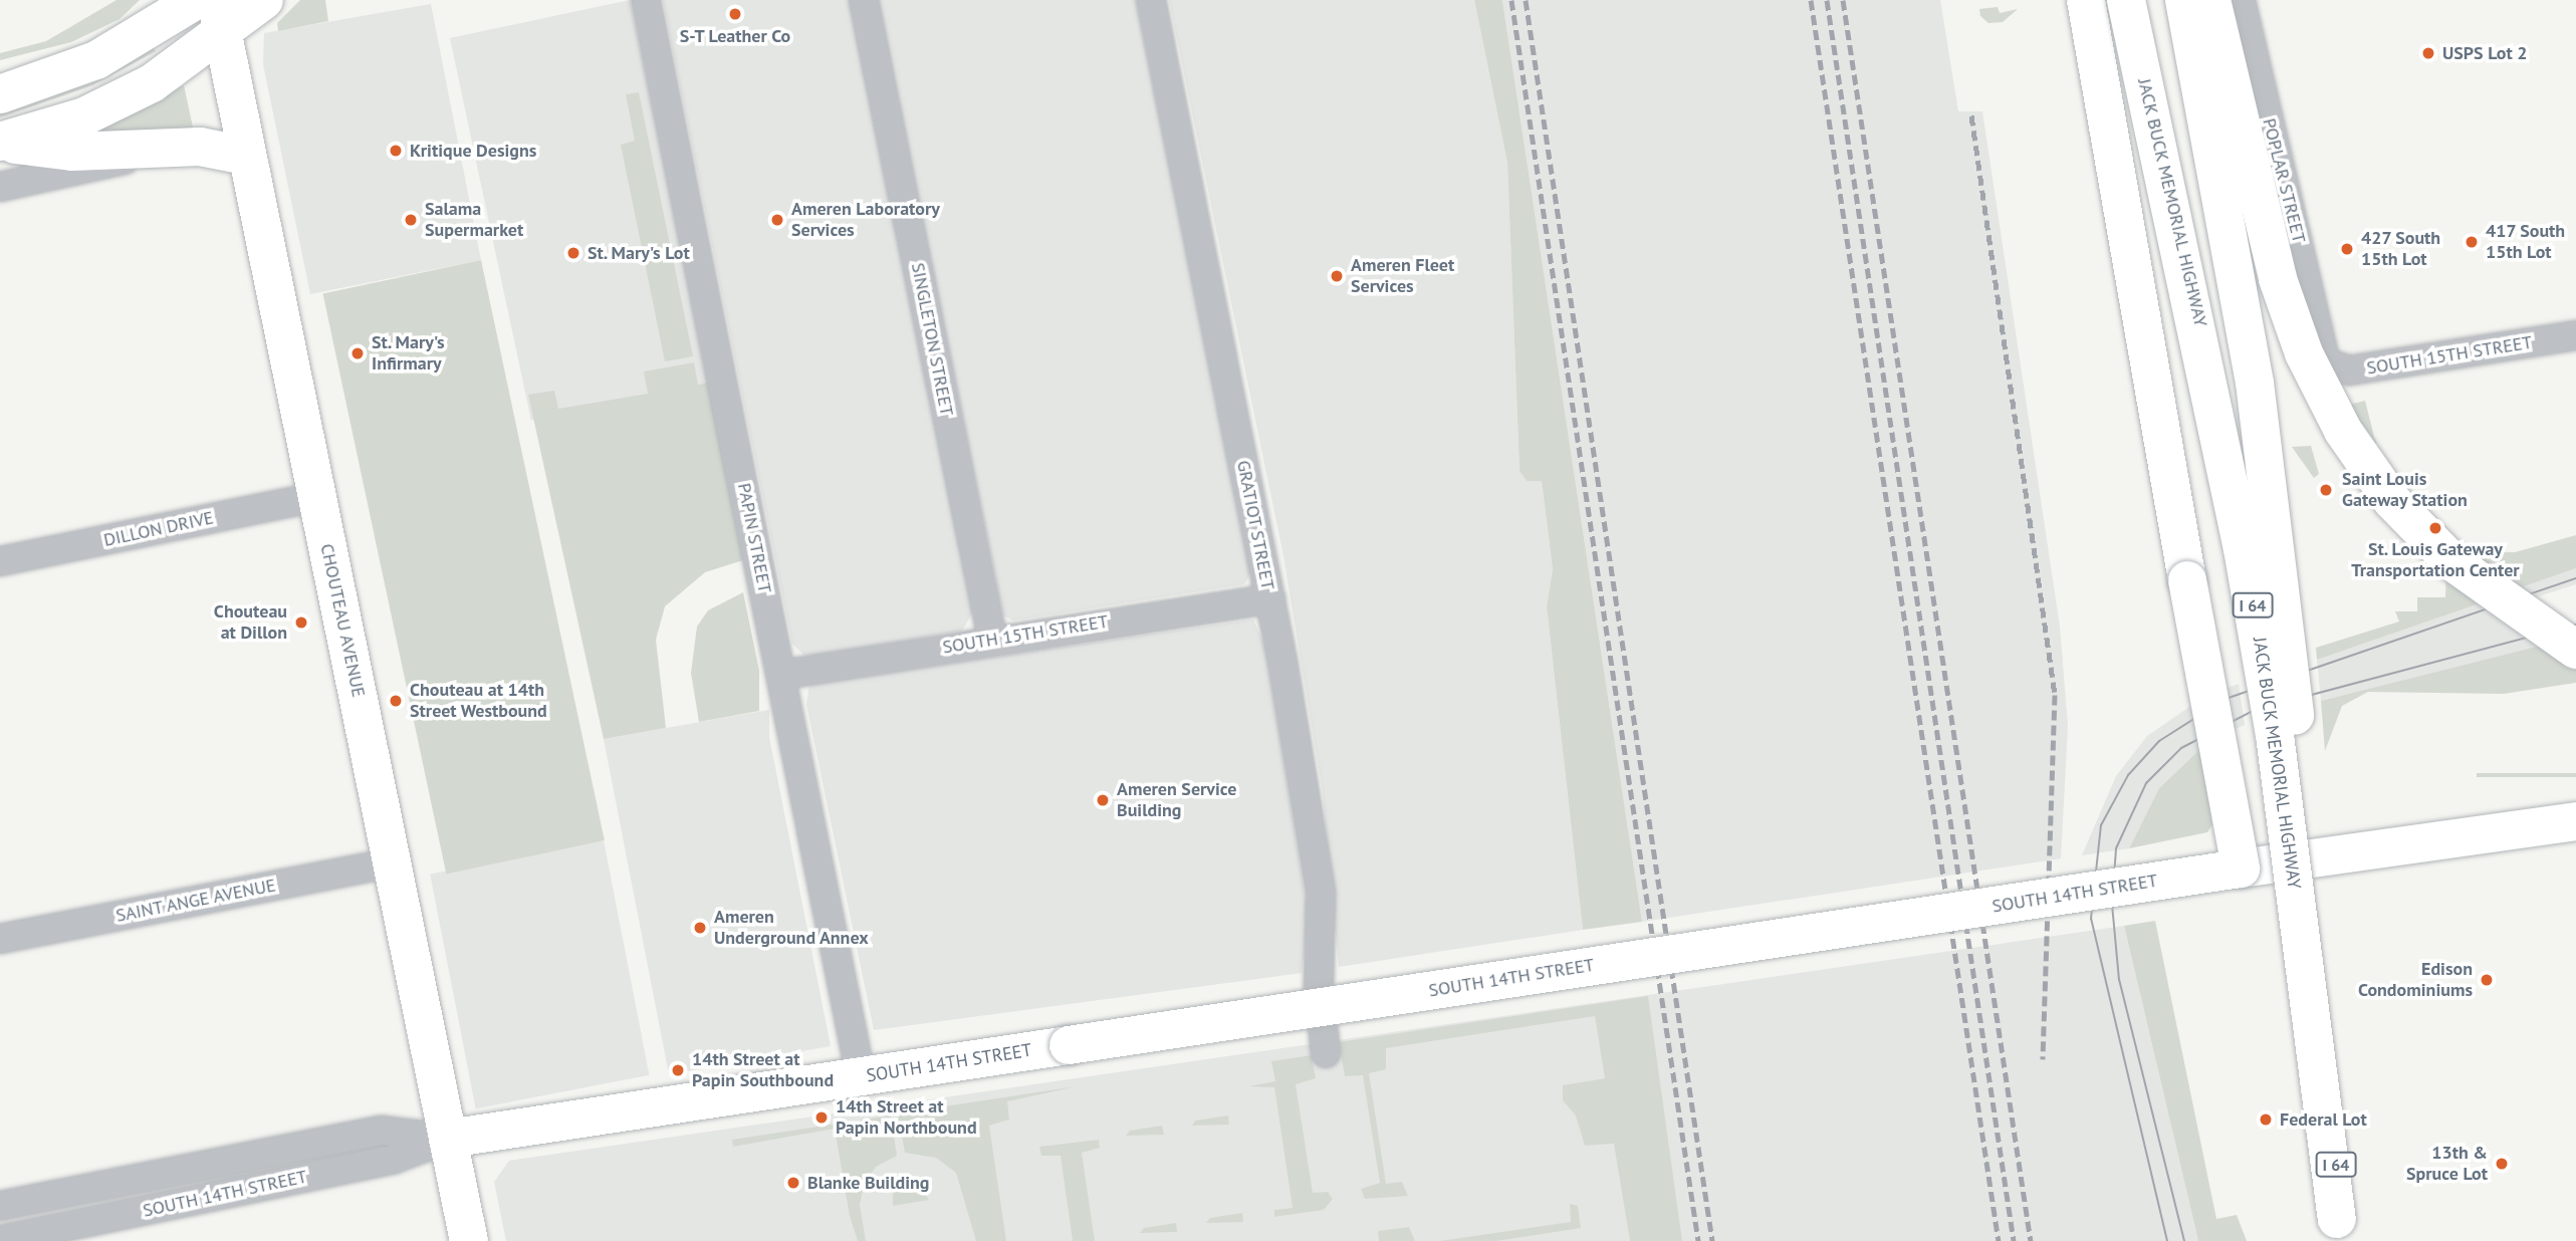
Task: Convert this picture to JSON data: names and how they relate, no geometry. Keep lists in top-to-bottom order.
{
  "streets": {
    "main road": [
      "JACK BUCK MEMORIAL HIGHWAY",
      "I 64",
      "CHOUTEAU AVENUE",
      "SOUTH 14TH STREET"
    ],
    "street": [
      "POPLAR STREET",
      "SINGLETON STREET",
      "SOUTH 15TH STREET",
      "GRATIOT STREET",
      "DILLON DRIVE",
      "PAPIN STREET",
      "SAINT ANGE AVENUE"
    ]
  },
  "crossings": [
    ["POPLAR STREET", "SOUTH 15TH STREET"],
    ["SINGLETON STREET", "SOUTH 15TH STREET"],
    ["SOUTH 15TH STREET", "GRATIOT STREET"],
    ["SOUTH 15TH STREET", "PAPIN STREET"],
    ["DILLON DRIVE", "CHOUTEAU AVENUE"],
    ["PAPIN STREET", "SOUTH 14TH STREET"],
    ["CHOUTEAU AVENUE", "SOUTH 14TH STREET"],
    ["CHOUTEAU AVENUE", "SAINT ANGE AVENUE"]
  ],
  "places": [
    "S-T Leather Co",
    "USPS Lot 2",
    "Kritique Designs",
    "Salama Supermarket",
    "Ameren Laboratory Services",
    "417 South 15th Lot",
    "427 South 15th Lot",
    "St. Mary's Lot",
    "Ameren Fleet Services",
    "St. Mary's Infirmary",
    "Saint Louis Gateway Station",
    "St. Louis Gateway Transportation Center",
    "Chouteau at Dillon",
    "Chouteau at 14th Street Westbound",
    "Ameren Service Building",
    "Ameren Underground Annex",
    "Edison Condominiums",
    "14th Street at Papin Southbound",
    "14th Street at Papin Northbound",
    "Federal Lot",
    "13th & Spruce Lot",
    "Blanke Building"
  ]
}
